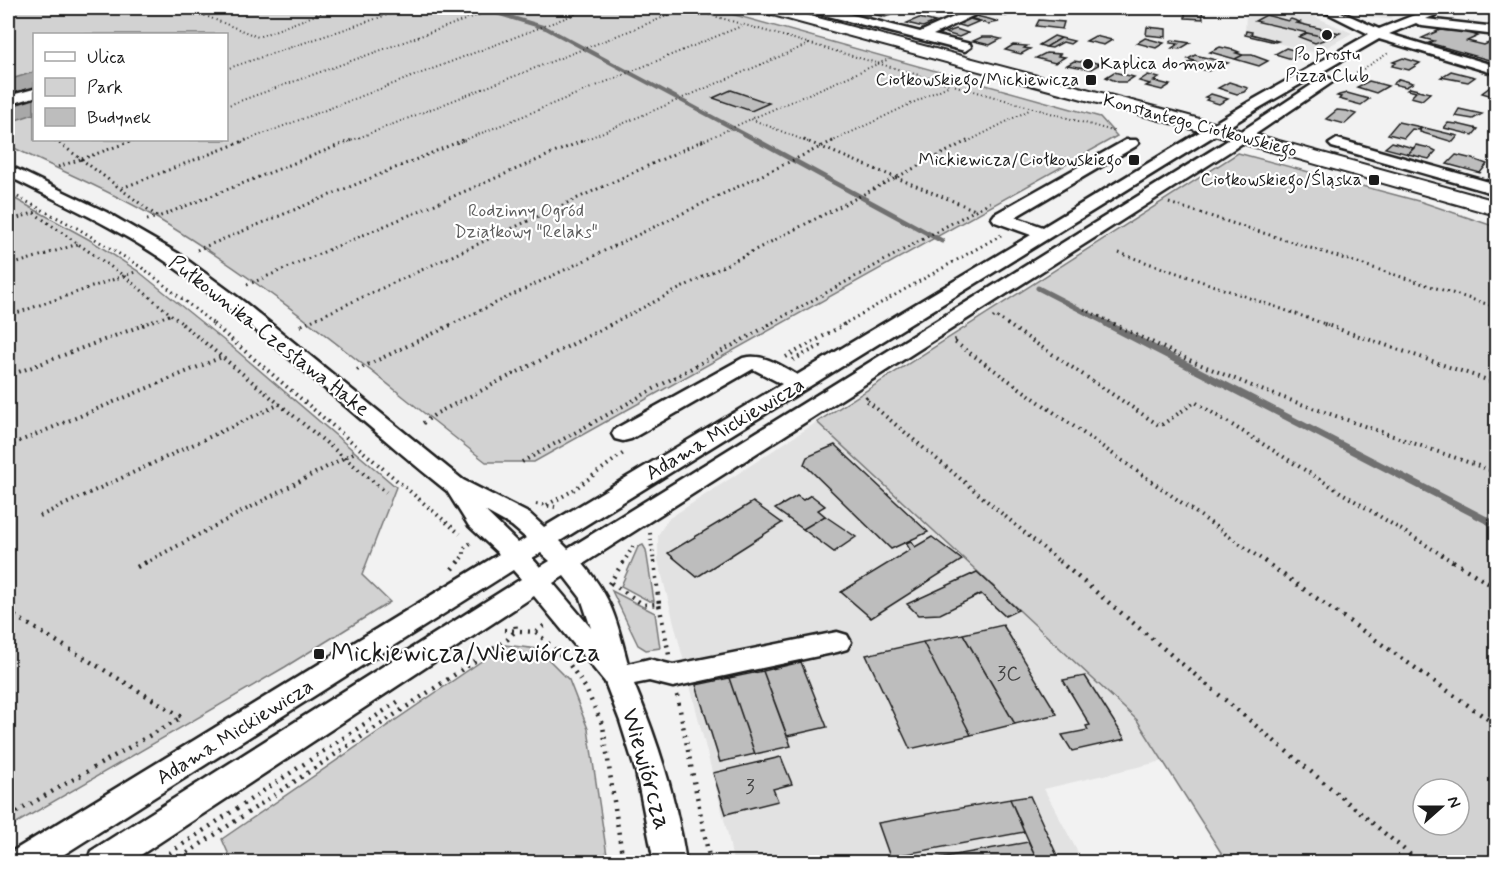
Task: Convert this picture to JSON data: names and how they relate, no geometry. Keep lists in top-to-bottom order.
{
  "streets": {
    "main road": ["Konstantego Ciołkowskiego"],
    "street": ["Pułkownika Czesława Hake", "Adama Mickiewicza", "Wiewiórcza"]
  },
  "crossings": [
    ["Konstantego Ciołkowskiego", "Adama Mickiewicza"],
    ["Pułkownika Czesława Hake", "Adama Mickiewicza"],
    ["Pułkownika Czesława Hake", "Wiewiórcza"],
    ["Adama Mickiewicza", "Wiewiórcza"]
  ],
  "parks": ["Rodzinny Ogród Działkowy \"Relaks\""],
  "places": {
    "other": ["Po Prostu Pizza Club", "Kaplica domowa"],
    "transit": [
      "Ciołkowskiego/Mickiewicza",
      "Mickiewicza/Ciołkowskiego",
      "Ciołkowskiego/Śląska",
      "Mickiewicza/Wiewiórcza"
    ]
  },
  "house_numbers": ["3C", "3"],
  "legend": ["Ulica", "Park", "Budynek"],
  "north": "right"
}
